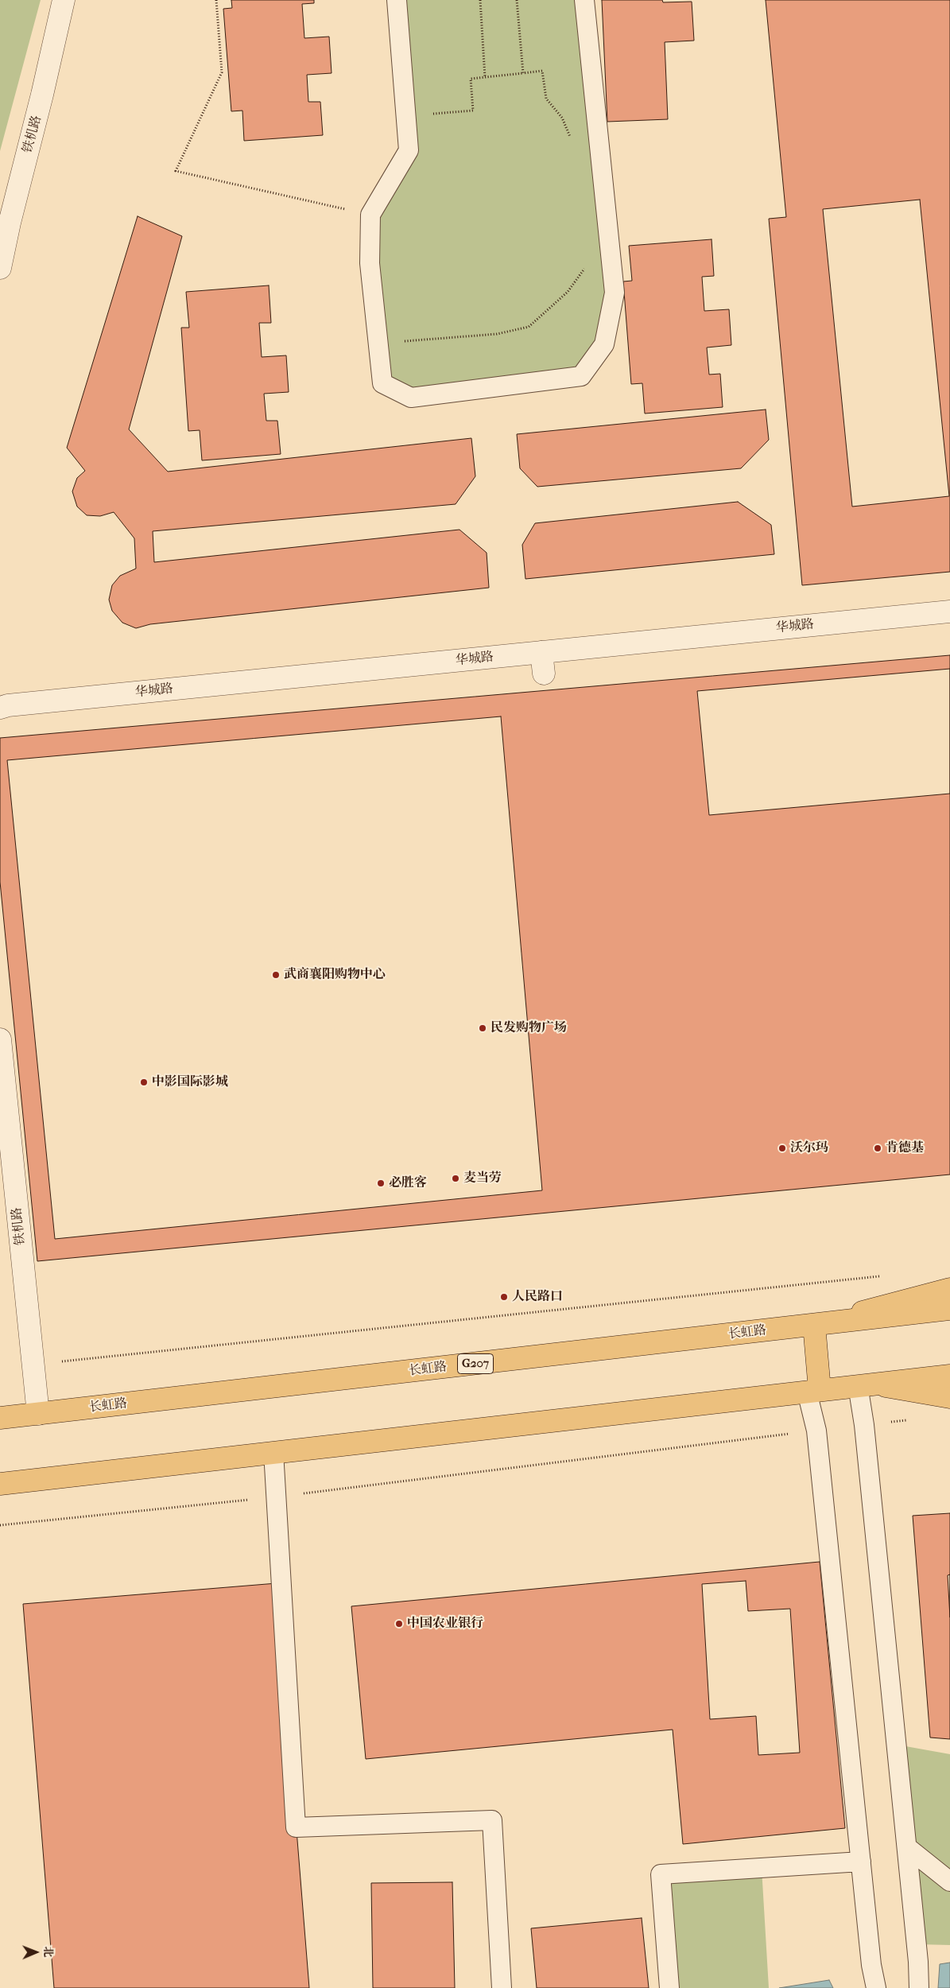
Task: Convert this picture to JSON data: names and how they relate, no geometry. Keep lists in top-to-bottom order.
{
  "streets": {
    "main road": ["长虹路", "G207"],
    "street": ["铁机路", "华城路"]
  },
  "crossings": [
    ["铁机路", "长虹路"]
  ],
  "places": [
    "武商襄阳购物中心",
    "民发购物广场",
    "中影国际影城",
    "沃尔玛",
    "肯德基",
    "麦当劳",
    "必胜客",
    "人民路口",
    "中国农业银行"
  ],
  "north": "right"
}
